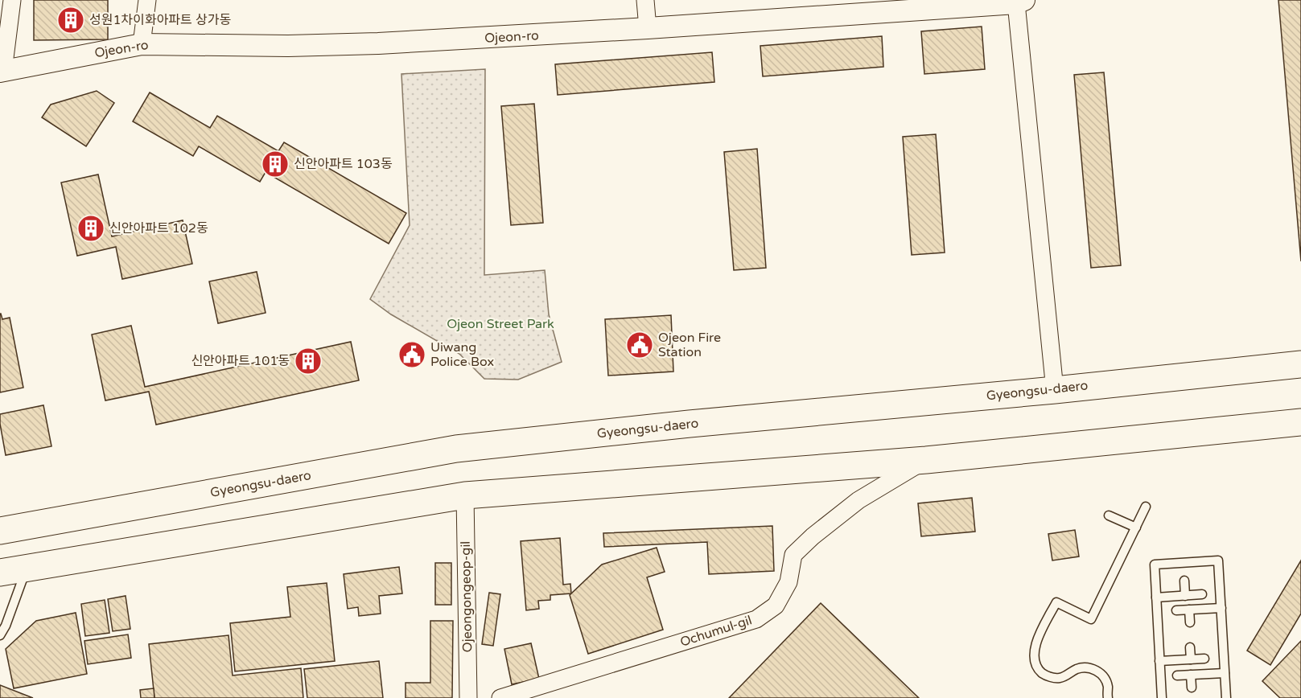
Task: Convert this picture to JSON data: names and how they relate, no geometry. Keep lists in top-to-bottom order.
{
  "streets": {
    "main road": ["Gyeongsu-daero"],
    "street": ["Ojeon-ro", "Ojeongongeop-gil", "Ochumul-gil"]
  },
  "parks": ["Ojeon Street Park"],
  "places": {
    "building": [
      "성원1차이화아파트 상가동",
      "신안아파트 103동",
      "신안아파트 102동",
      "신안아파트 101동"
    ],
    "public building": ["Ojeon Fire Station", "Uiwang Police Box"]
  }
}
